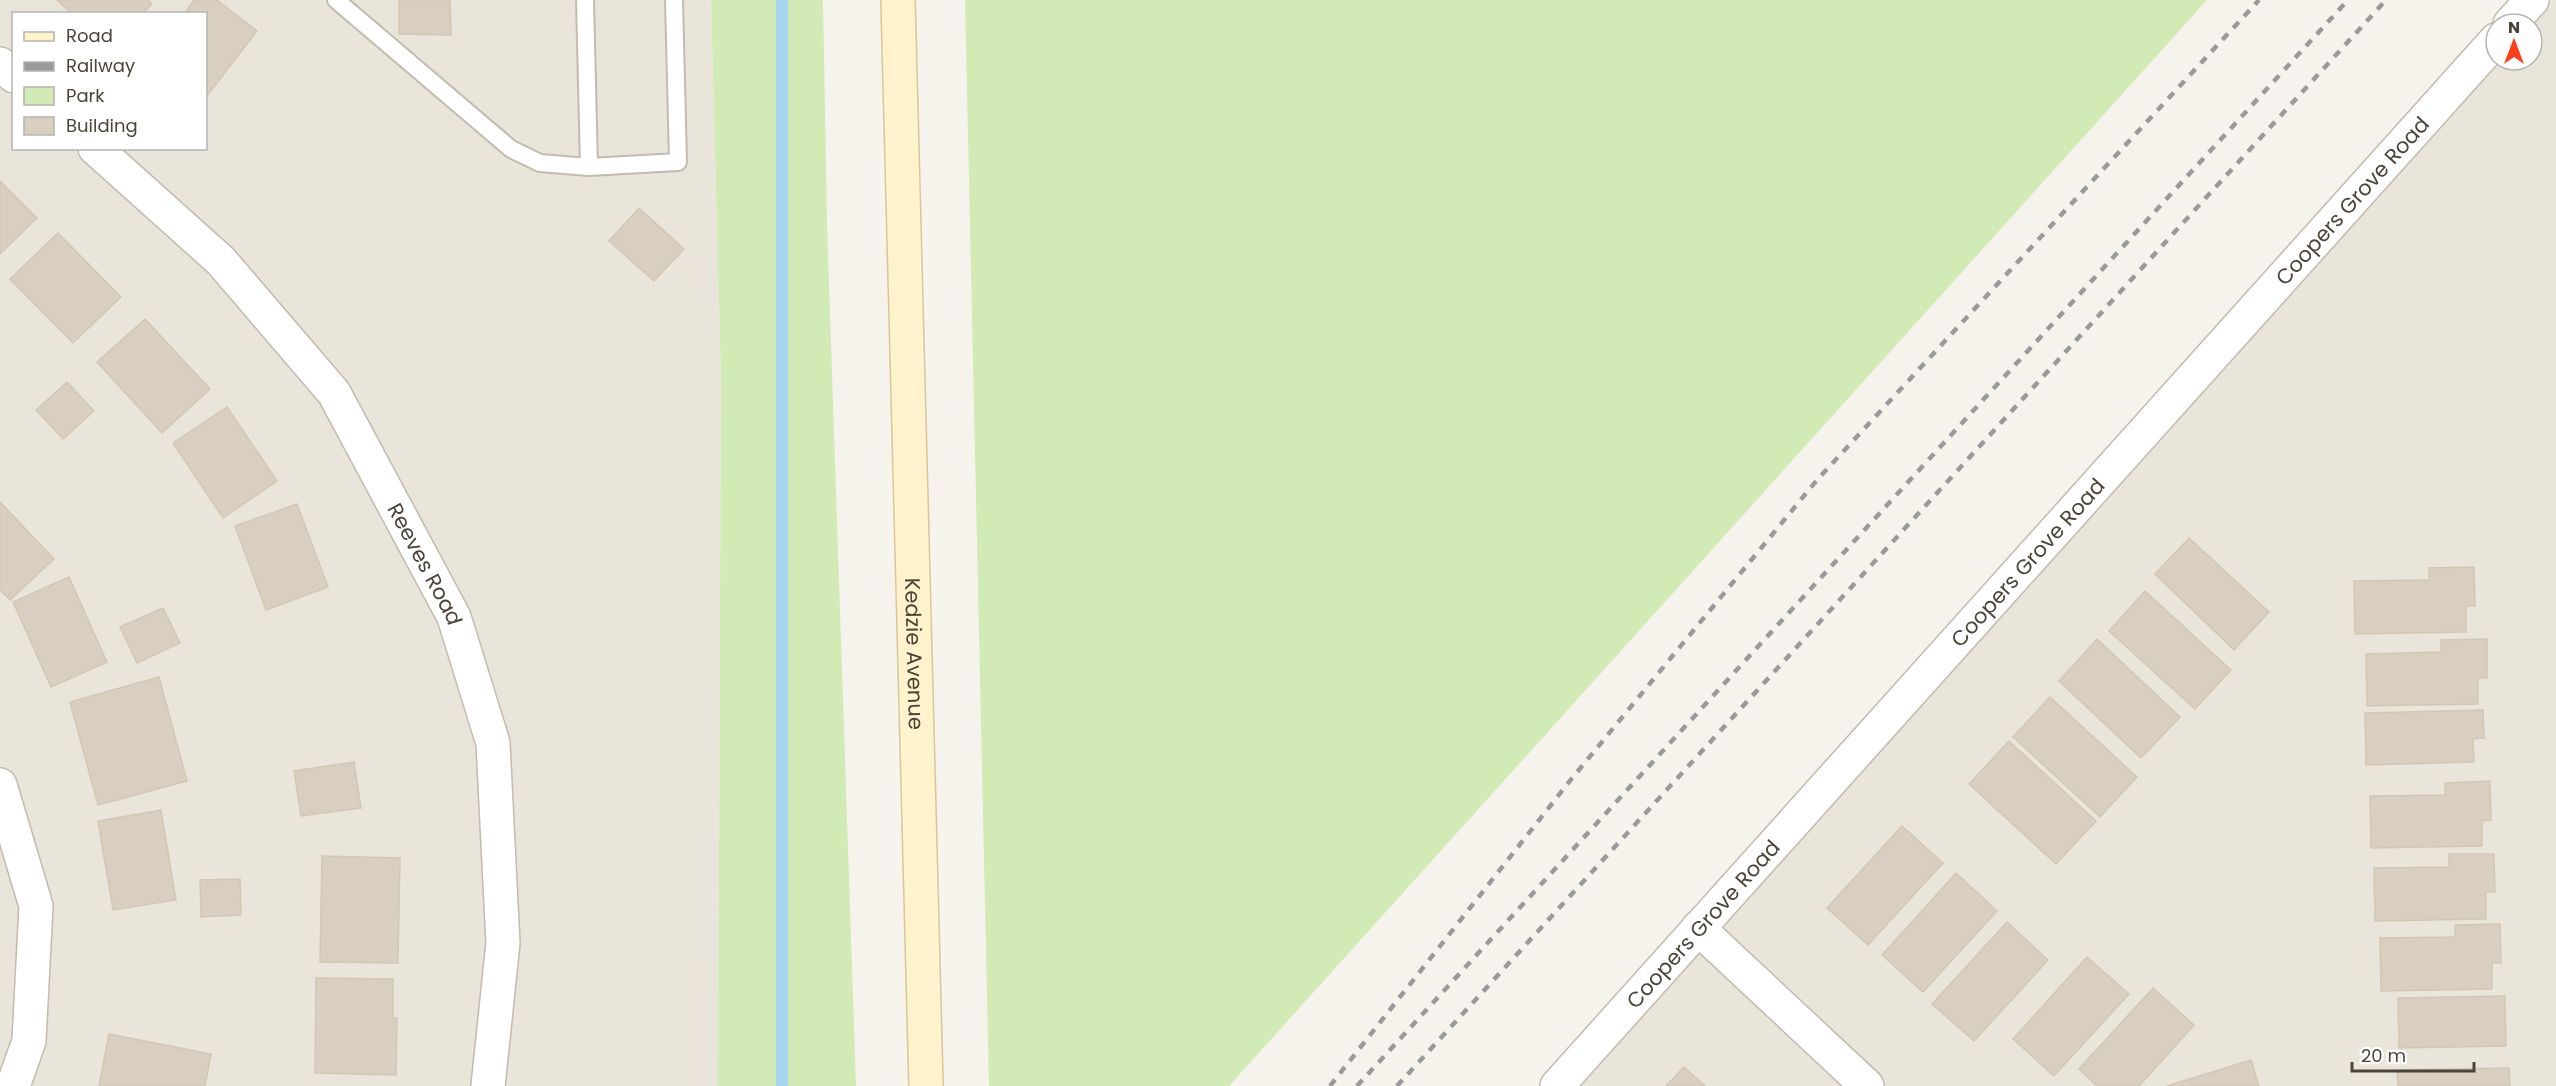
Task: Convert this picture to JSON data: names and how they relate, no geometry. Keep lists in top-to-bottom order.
{
  "streets": {
    "main road": ["Kedzie Avenue"],
    "street": ["Coopers Grove Road", "Reeves Road"]
  },
  "legend": [
    "Road",
    "Railway",
    "Park",
    "Building"
  ],
  "scale_bar": "20 m",
  "north": "top"
}
